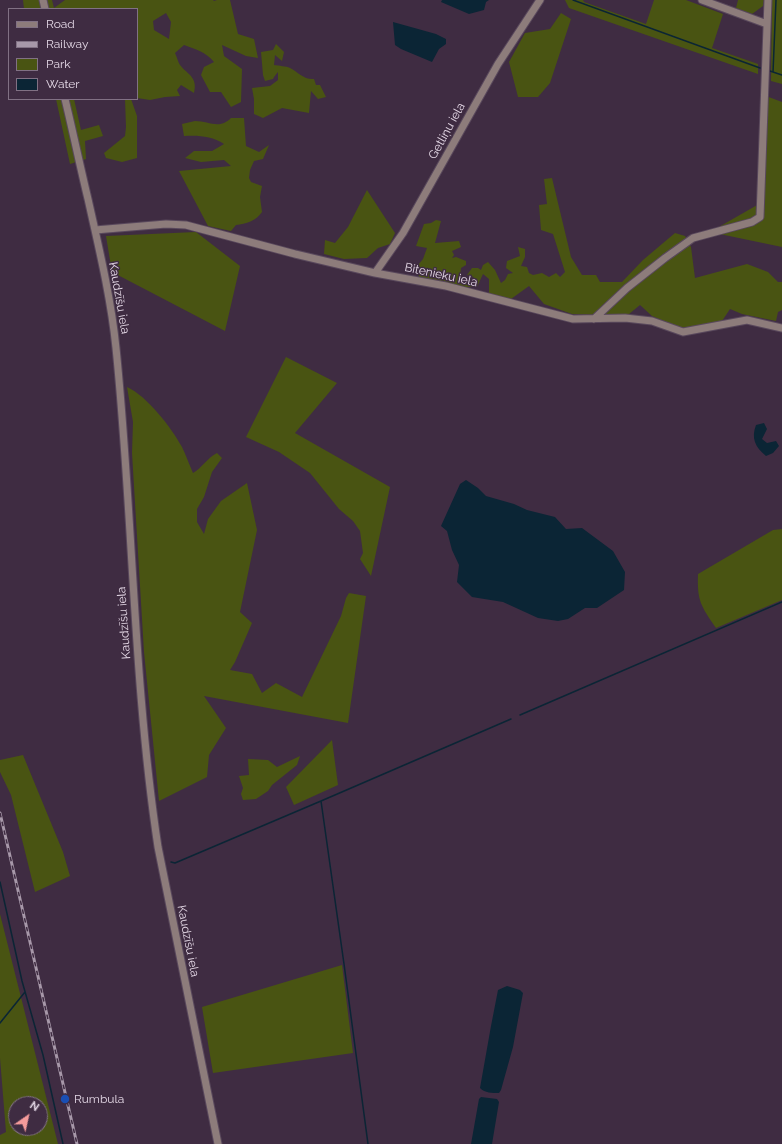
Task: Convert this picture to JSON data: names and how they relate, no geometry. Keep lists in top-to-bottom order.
{
  "streets": {
    "street": ["Getliņu iela", "Bitenieku iela", "Kaudzīšu iela"]
  },
  "crossings": [
    ["Getliņu iela", "Bitenieku iela"],
    ["Bitenieku iela", "Kaudzīšu iela"]
  ],
  "places": ["Rumbula"],
  "legend": [
    "Road",
    "Railway",
    "Park",
    "Water"
  ],
  "north": "top right"
}
